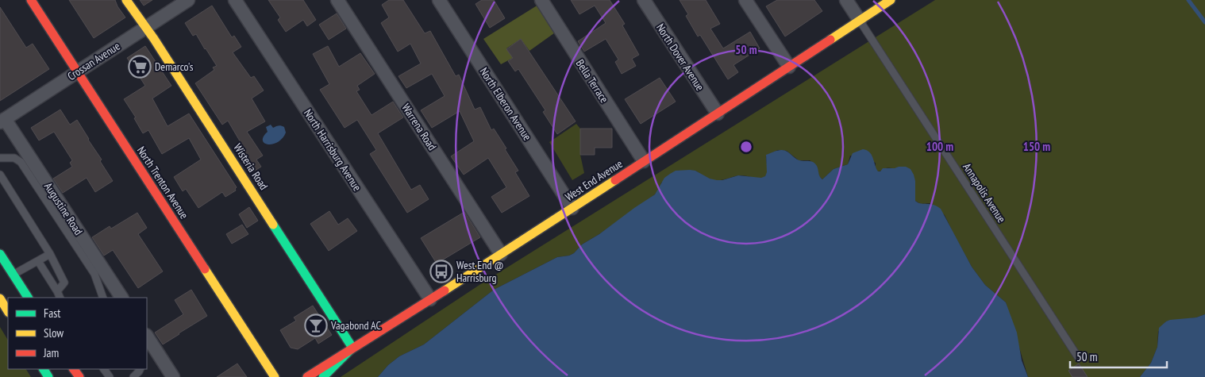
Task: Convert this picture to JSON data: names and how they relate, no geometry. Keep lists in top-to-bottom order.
{
  "streets": {
    "main road": ["Wisteria Road", "West End Avenue", "North Trenton Avenue"],
    "street": [
      "North Dover Avenue",
      "Crossan Avenue",
      "Bella Terrace",
      "North Elberon Avenue",
      "Warrena Road",
      "North Harrisburg Avenue",
      "Augustine Road"
    ],
    "lane": ["Annapolis Avenue"]
  },
  "crossings": [
    ["North Dover Avenue", "West End Avenue"],
    ["Crossan Avenue", "Wisteria Road"],
    ["Crossan Avenue", "North Trenton Avenue"],
    ["Crossan Avenue", "Augustine Road"],
    ["Bella Terrace", "West End Avenue"],
    ["North Elberon Avenue", "West End Avenue"],
    ["Warrena Road", "West End Avenue"],
    ["North Harrisburg Avenue", "West End Avenue"],
    ["Wisteria Road", "West End Avenue"],
    ["West End Avenue", "Annapolis Avenue"]
  ],
  "places": {
    "supermarket": ["Demarco's"],
    "bus stop": ["West End @ Harrisburg"],
    "bar": ["Vagabond AC"]
  },
  "legend": ["Fast", "Slow", "Jam"],
  "scale_bar": "50 m",
  "rings": ["50 m", "100 m", "150 m"]
}
